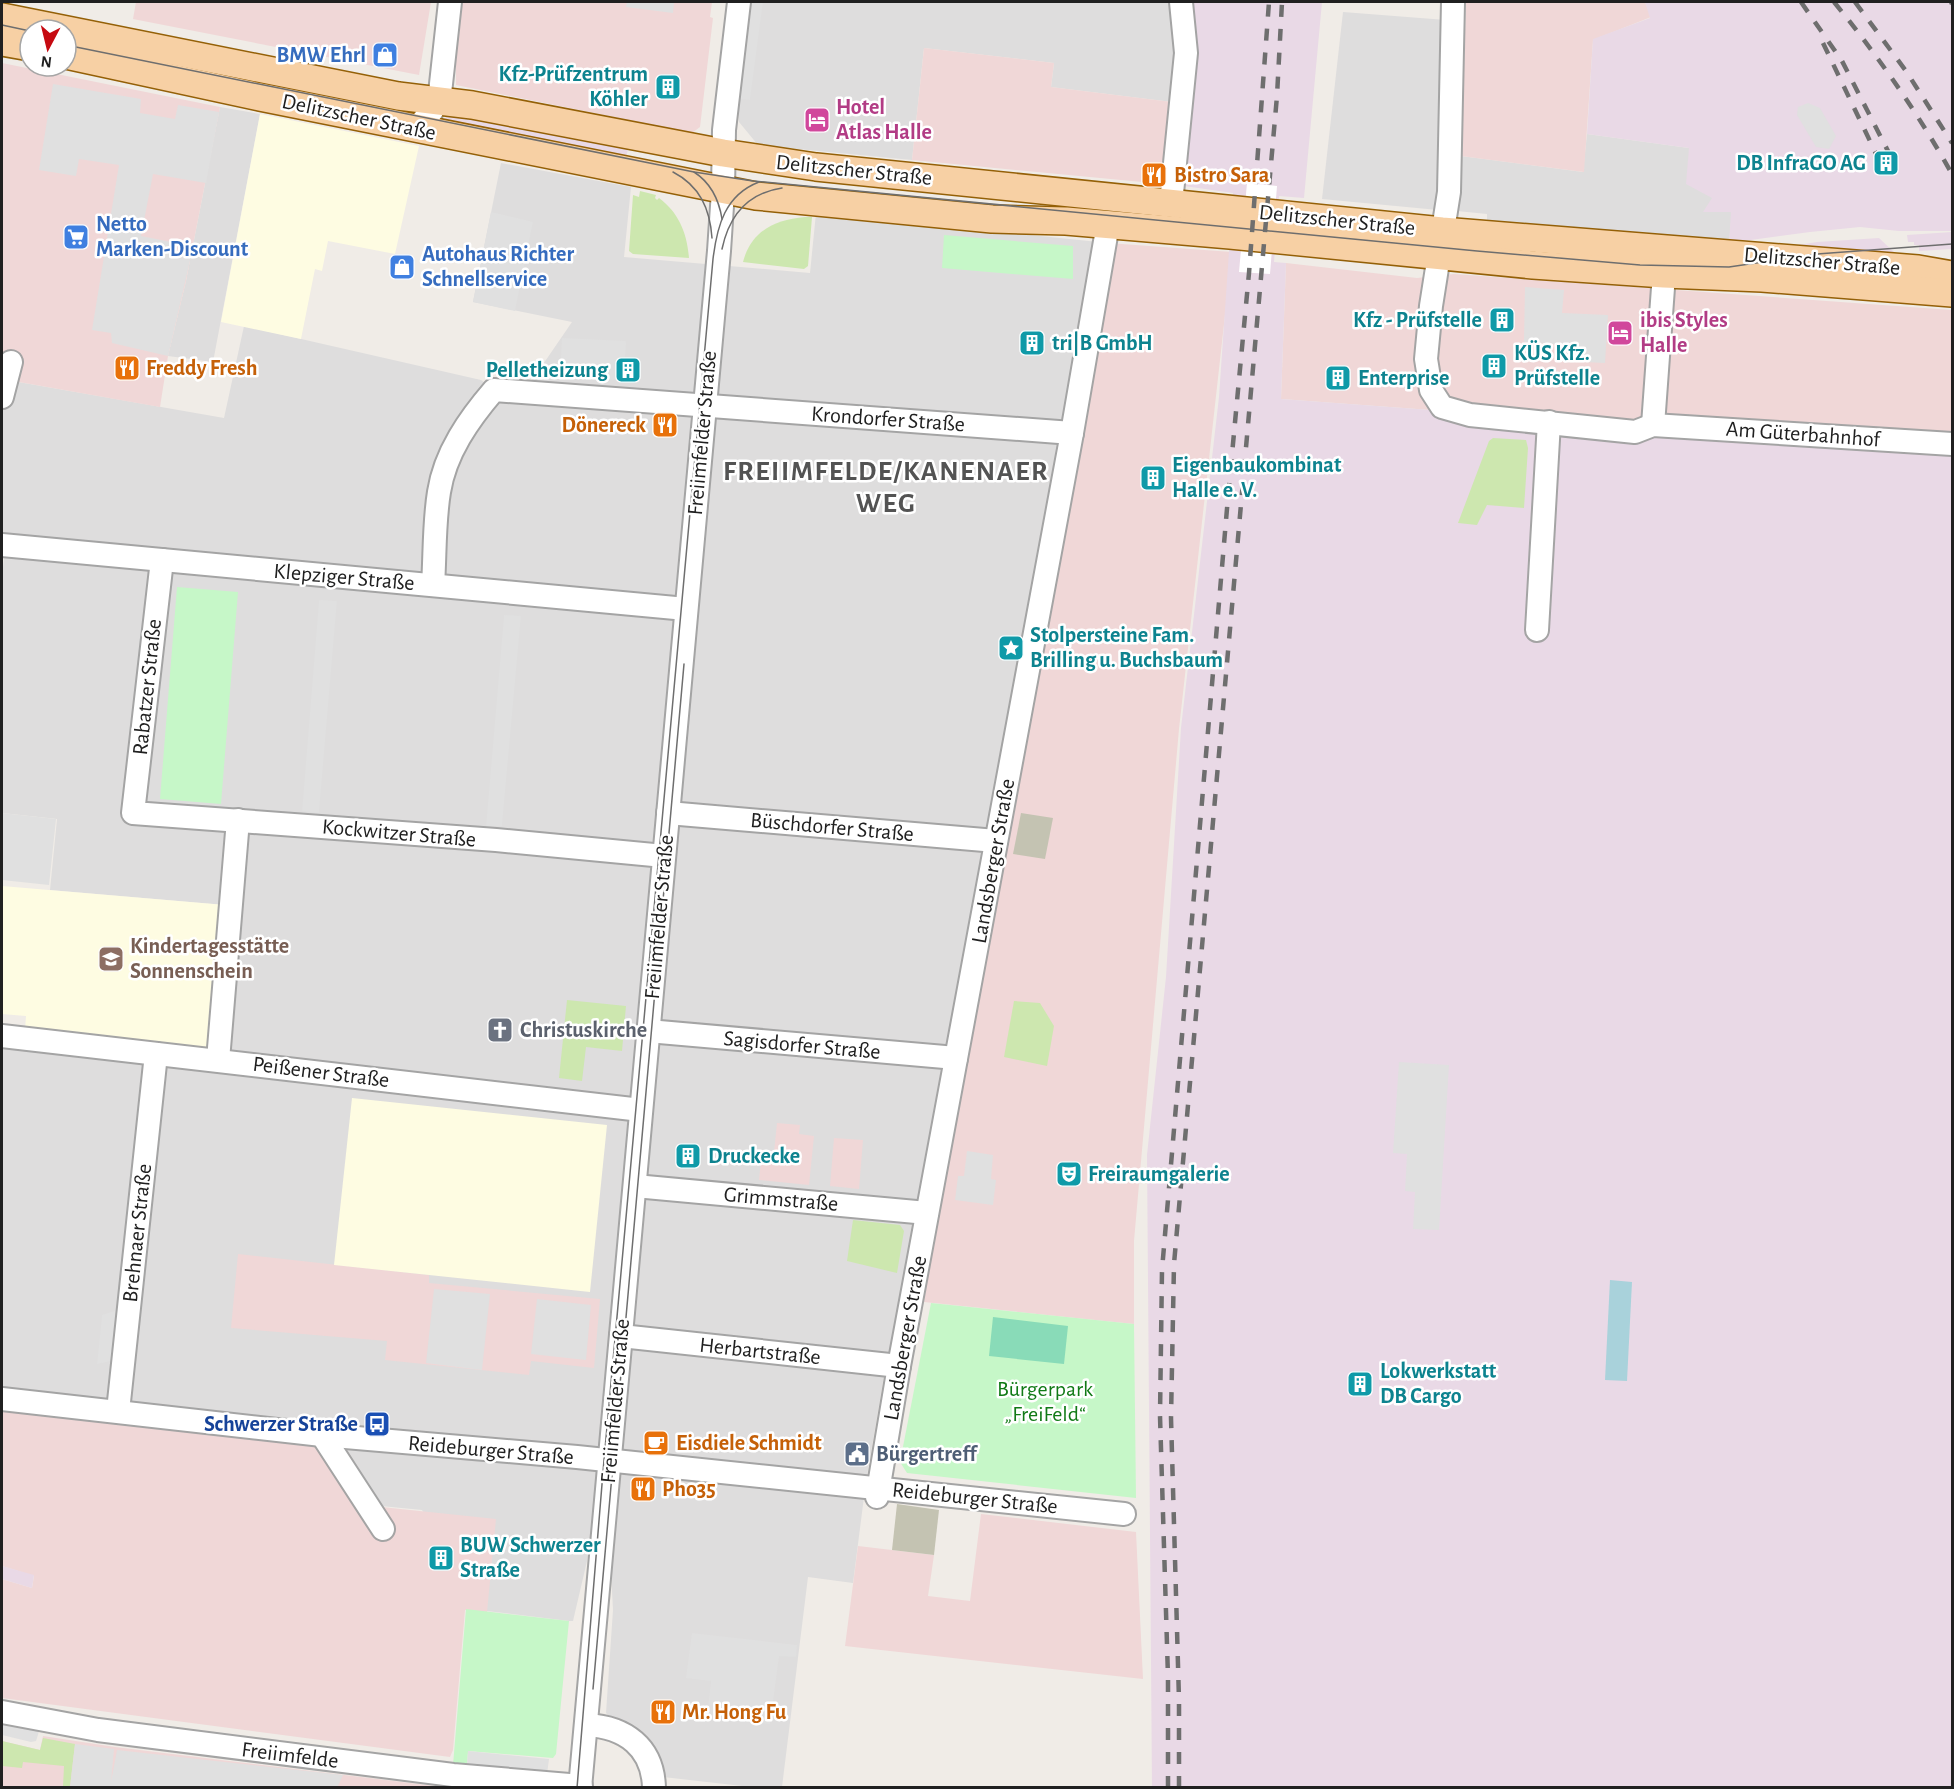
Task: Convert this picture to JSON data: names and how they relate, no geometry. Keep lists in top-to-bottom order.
{
  "streets": {
    "main road": ["Delitzscher Straße"],
    "street": [
      "Krondorfer Straße",
      "Freiimfelder Straße",
      "Am Güterbahnhof",
      "Klepziger Straße",
      "Rabatzer Straße",
      "Büschdorfer Straße",
      "Kockwitzer Straße",
      "Landsberger Straße",
      "Sagisdorfer Straße",
      "Peißener Straße",
      "Grimmstraße",
      "Brehnaer Straße",
      "Herbartstraße",
      "Reideburger Straße",
      "Freiimfelde"
    ]
  },
  "crossings": [
    ["Delitzscher Straße", "Freiimfelder Straße"],
    ["Delitzscher Straße", "Am Güterbahnhof"],
    ["Delitzscher Straße", "Landsberger Straße"],
    ["Krondorfer Straße", "Freiimfelder Straße"],
    ["Krondorfer Straße", "Klepziger Straße"],
    ["Krondorfer Straße", "Landsberger Straße"],
    ["Freiimfelder Straße", "Klepziger Straße"],
    ["Freiimfelder Straße", "Büschdorfer Straße"],
    ["Freiimfelder Straße", "Kockwitzer Straße"],
    ["Freiimfelder Straße", "Sagisdorfer Straße"],
    ["Freiimfelder Straße", "Peißener Straße"],
    ["Freiimfelder Straße", "Grimmstraße"],
    ["Freiimfelder Straße", "Herbartstraße"],
    ["Freiimfelder Straße", "Reideburger Straße"],
    ["Freiimfelder Straße", "Freiimfelde"],
    ["Klepziger Straße", "Rabatzer Straße"],
    ["Rabatzer Straße", "Kockwitzer Straße"],
    ["Büschdorfer Straße", "Landsberger Straße"],
    ["Landsberger Straße", "Sagisdorfer Straße"],
    ["Landsberger Straße", "Grimmstraße"],
    ["Landsberger Straße", "Herbartstraße"],
    ["Landsberger Straße", "Reideburger Straße"],
    ["Peißener Straße", "Brehnaer Straße"],
    ["Brehnaer Straße", "Reideburger Straße"]
  ],
  "districts": ["FREIIMFELDE/KANENAER WEG"],
  "parks": ["Bürgerpark „FreiFeld“"],
  "places": {
    "shop": ["BMW Ehrl", "Autohaus Richter Schnellservice"],
    "building": [
      "Kfz-Prüfzentrum Köhler",
      "DB InfraGO AG",
      "Kfz - Prüfstelle",
      "tri|B GmbH",
      "KÜS Kfz. Prüfstelle",
      "Pelletheizung",
      "Enterprise",
      "Eigenbaukombinat Halle e. V.",
      "Druckecke",
      "Lokwerkstatt DB Cargo",
      "BUW Schwerzer Straße"
    ],
    "hotel": ["Hotel Atlas Halle", "ibis Styles Halle"],
    "restaurant": [
      "Bistro Sara",
      "Freddy Fresh",
      "Dönereck",
      "Pho35",
      "Mr. Hong Fu"
    ],
    "supermarket": ["Netto Marken-Discount"],
    "place": ["Stolpersteine Fam. Brilling u. Buchsbaum"],
    "school or university": ["Kindertagesstätte Sonnenschein"],
    "church": ["Christuskirche"],
    "theatre": ["Freiraumgalerie"],
    "bus stop": ["Schwerzer Straße"],
    "cafe": ["Eisdiele Schmidt"],
    "public building": ["Bürgertreff"]
  },
  "north": "bottom"
}
